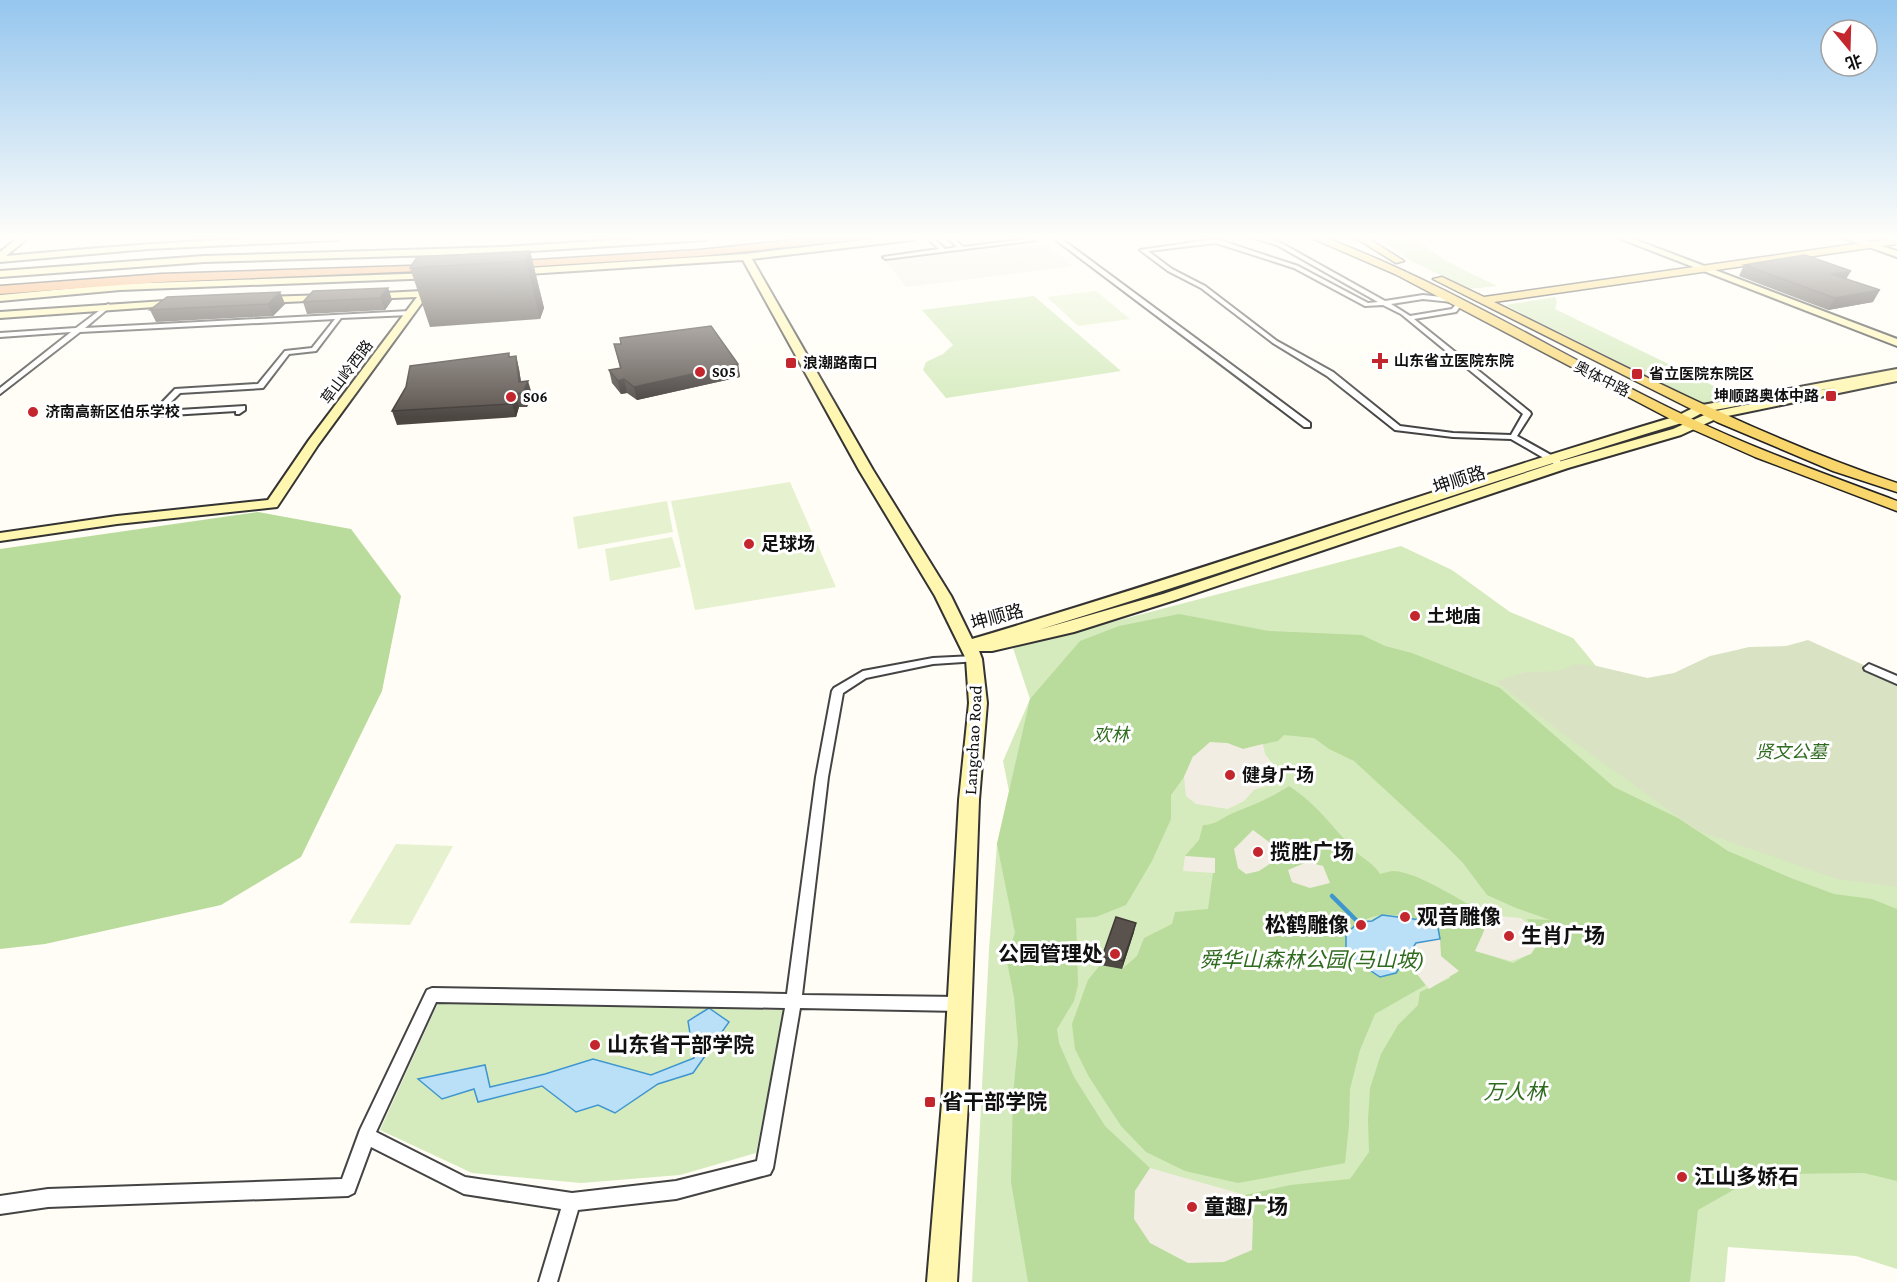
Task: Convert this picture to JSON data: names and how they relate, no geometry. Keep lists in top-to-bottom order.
{
  "streets": {
    "main road": ["奥体中路"],
    "street": ["草山岭西路", "坤顺路", "Langchao Road"]
  },
  "crossings": [
    ["奥体中路", "坤顺路"],
    ["坤顺路", "Langchao Road"]
  ],
  "parks": [
    "欢林",
    "贤文公墓",
    "舜华山森林公园(马山坡)",
    "万人林"
  ],
  "places": {
    "health": ["山东省立医院东院"],
    "transit": [
      "浪潮路南口",
      "省立医院东院区",
      "坤顺路奥体中路",
      "省干部学院"
    ],
    "other": [
      "S05",
      "S06",
      "济南高新区伯乐学校",
      "足球场",
      "土地庙",
      "健身广场",
      "揽胜广场",
      "观音雕像",
      "松鹤雕像",
      "生肖广场",
      "公园管理处",
      "山东省干部学院",
      "江山多娇石",
      "童趣广场"
    ]
  },
  "north": "bottom"
}
